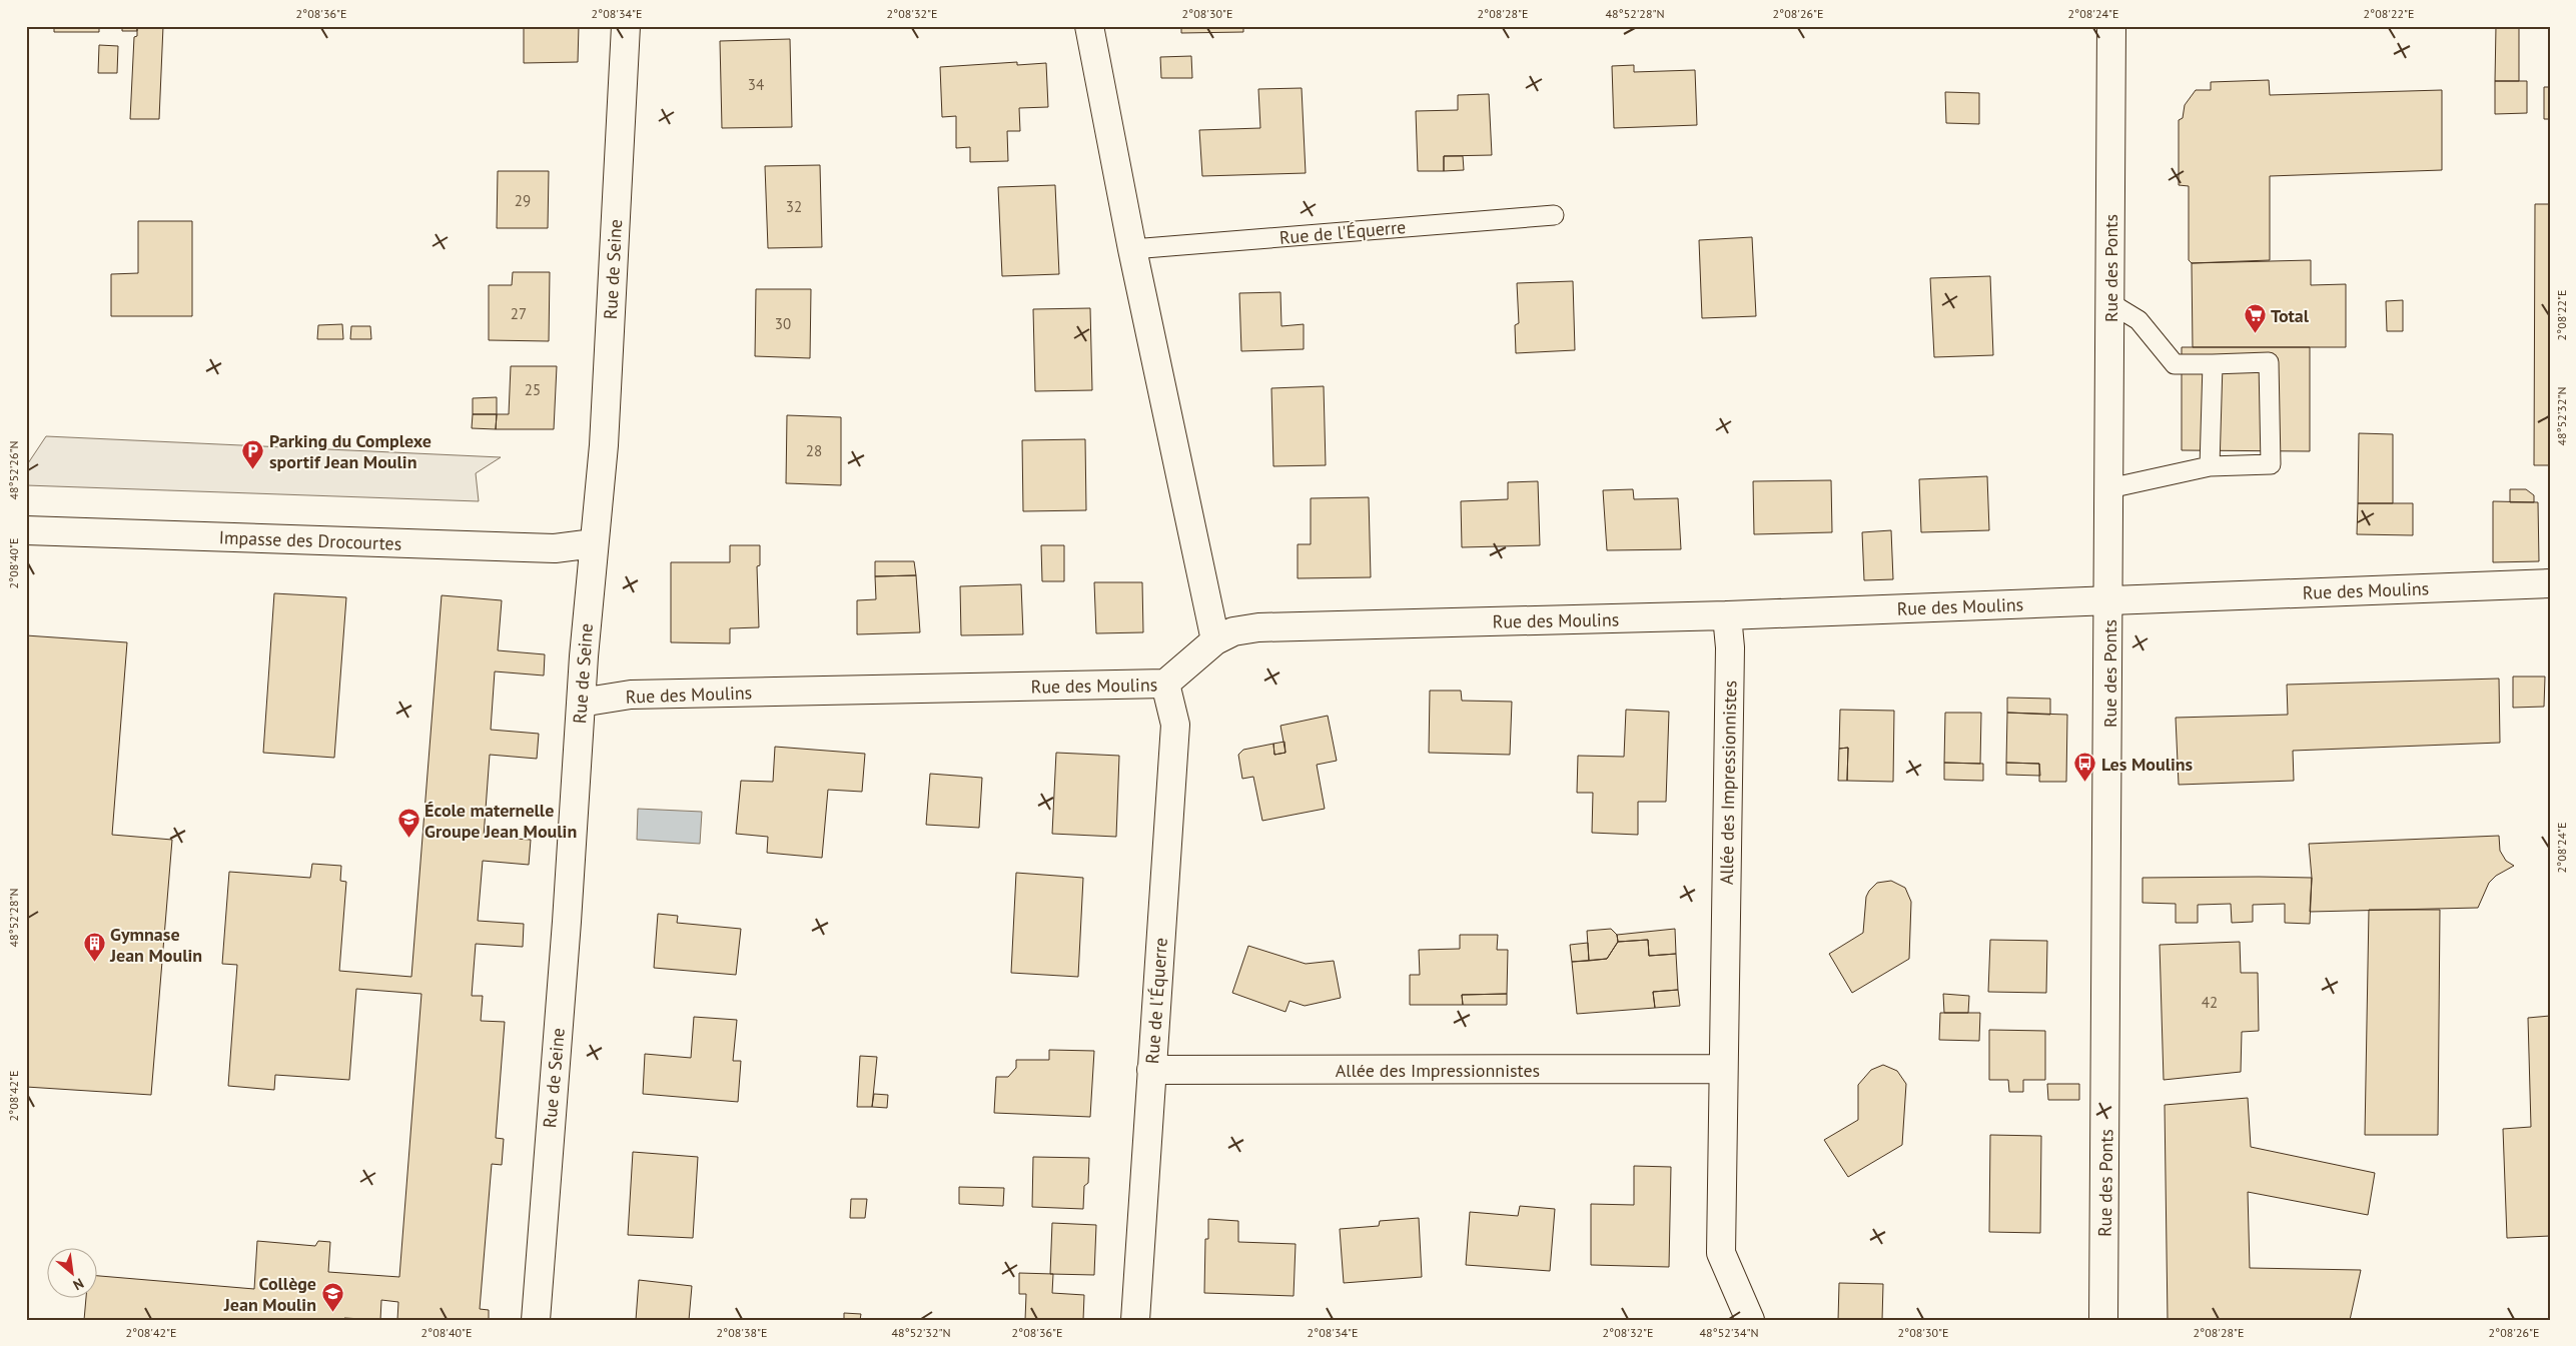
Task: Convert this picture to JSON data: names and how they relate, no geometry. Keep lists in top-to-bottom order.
{
  "streets": {
    "street": [
      "Rue de l'Équerre",
      "Rue des Ponts",
      "Rue de Seine",
      "Impasse des Drocourtes",
      "Rue des Moulins",
      "Allée des Impressionnistes"
    ]
  },
  "crossings": [
    ["Rue de l'Équerre", "Rue des Moulins"],
    ["Rue de l'Équerre", "Allée des Impressionnistes"],
    ["Rue des Ponts", "Rue des Moulins"],
    ["Rue de Seine", "Impasse des Drocourtes"],
    ["Rue de Seine", "Rue des Moulins"],
    ["Rue des Moulins", "Allée des Impressionnistes"]
  ],
  "places": {
    "supermarket": ["Total"],
    "parking": ["Parking du Complexe sportif Jean Moulin"],
    "bus stop": ["Les Moulins"],
    "school or university": ["École maternelle Groupe Jean Moulin", "Collège Jean Moulin"],
    "building": ["Gymnase Jean Moulin"]
  },
  "house_numbers": [
    "34",
    "29",
    "32",
    "27",
    "30",
    "25",
    "28",
    "42"
  ],
  "north": "bottom right",
  "coordinates": [
    "2°08'36\"E",
    "2°08'34\"E",
    "2°08'32\"E",
    "2°08'30\"E",
    "2°08'28\"E",
    "48°52'28\"N",
    "2°08'26\"E",
    "2°08'24\"E",
    "2°08'22\"E",
    "48°52'32\"N",
    "48°52'26\"N",
    "2°08'40\"E",
    "2°08'42\"E",
    "2°08'38\"E",
    "48°52'34\"N"
  ]
}
